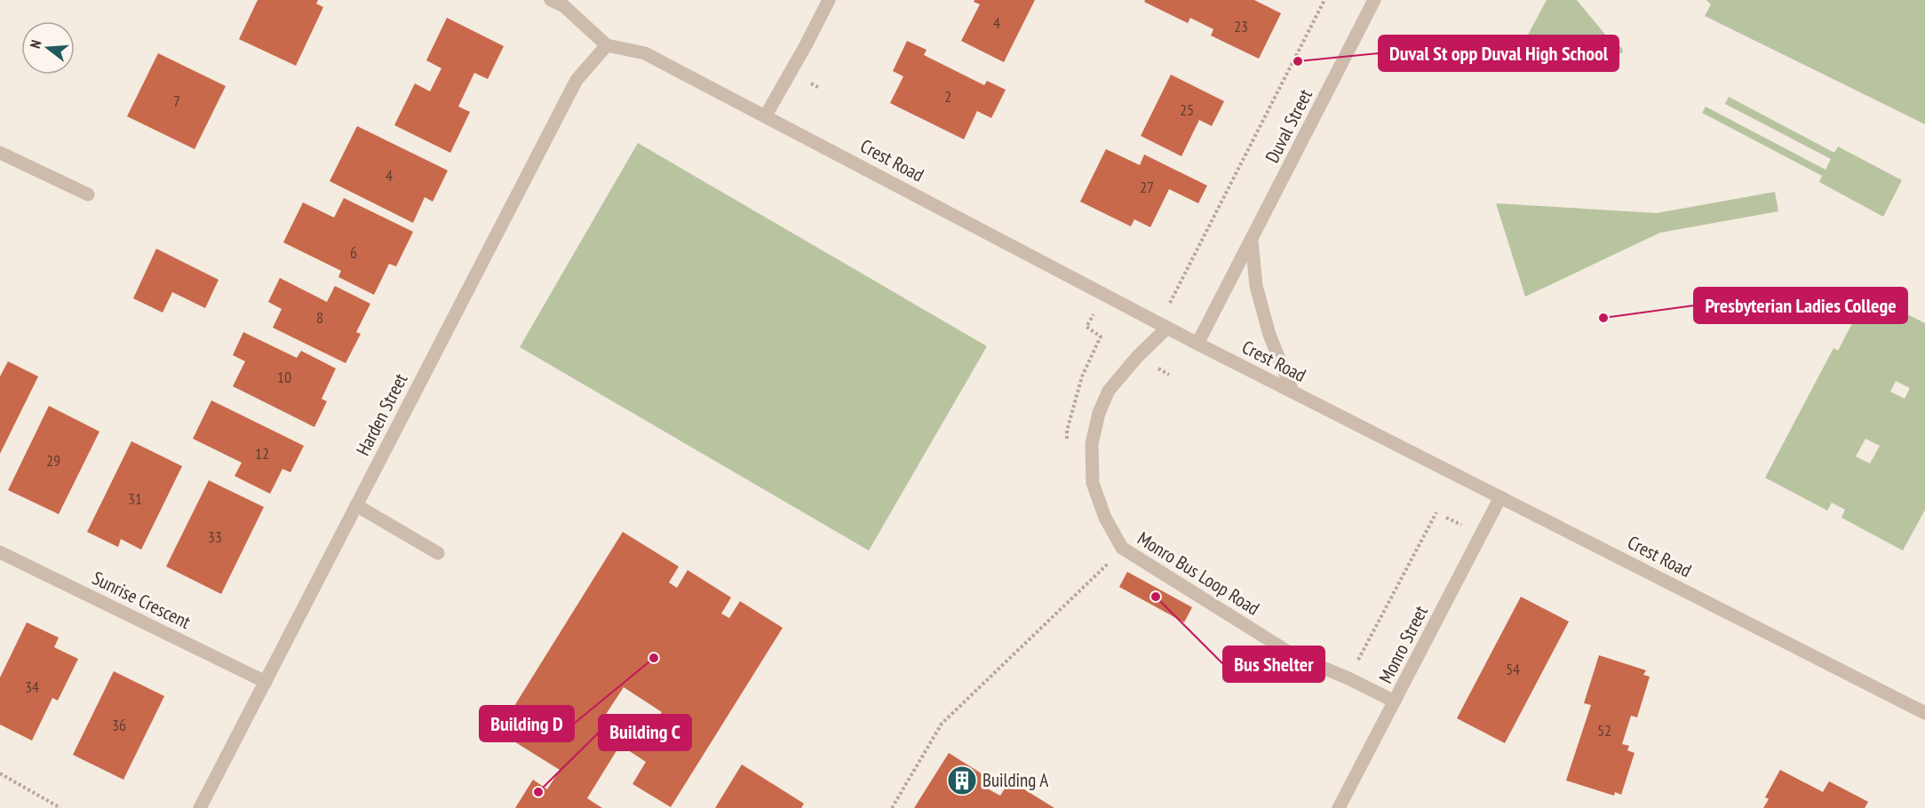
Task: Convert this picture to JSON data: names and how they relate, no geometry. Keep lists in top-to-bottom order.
{
  "streets": {
    "street": [
      "Duval Street",
      "Crest Road",
      "Harden Street",
      "Monro Bus Loop Road",
      "Sunrise Crescent",
      "Monro Street"
    ]
  },
  "crossings": [
    ["Duval Street", "Crest Road"],
    ["Crest Road", "Harden Street"],
    ["Crest Road", "Monro Bus Loop Road"],
    ["Crest Road", "Monro Street"],
    ["Harden Street", "Sunrise Crescent"],
    ["Monro Bus Loop Road", "Monro Street"]
  ],
  "places": {
    "other": [
      "Duval St opp Duval High School",
      "Presbyterian Ladies College",
      "Bus Shelter",
      "Building D",
      "Building C"
    ],
    "building": ["Building A"]
  },
  "house_numbers": [
    "4",
    "23",
    "2",
    "7",
    "25",
    "4",
    "27",
    "6",
    "8",
    "10",
    "12",
    "29",
    "31",
    "33",
    "54",
    "34",
    "36",
    "52"
  ],
  "north": "left"
}
